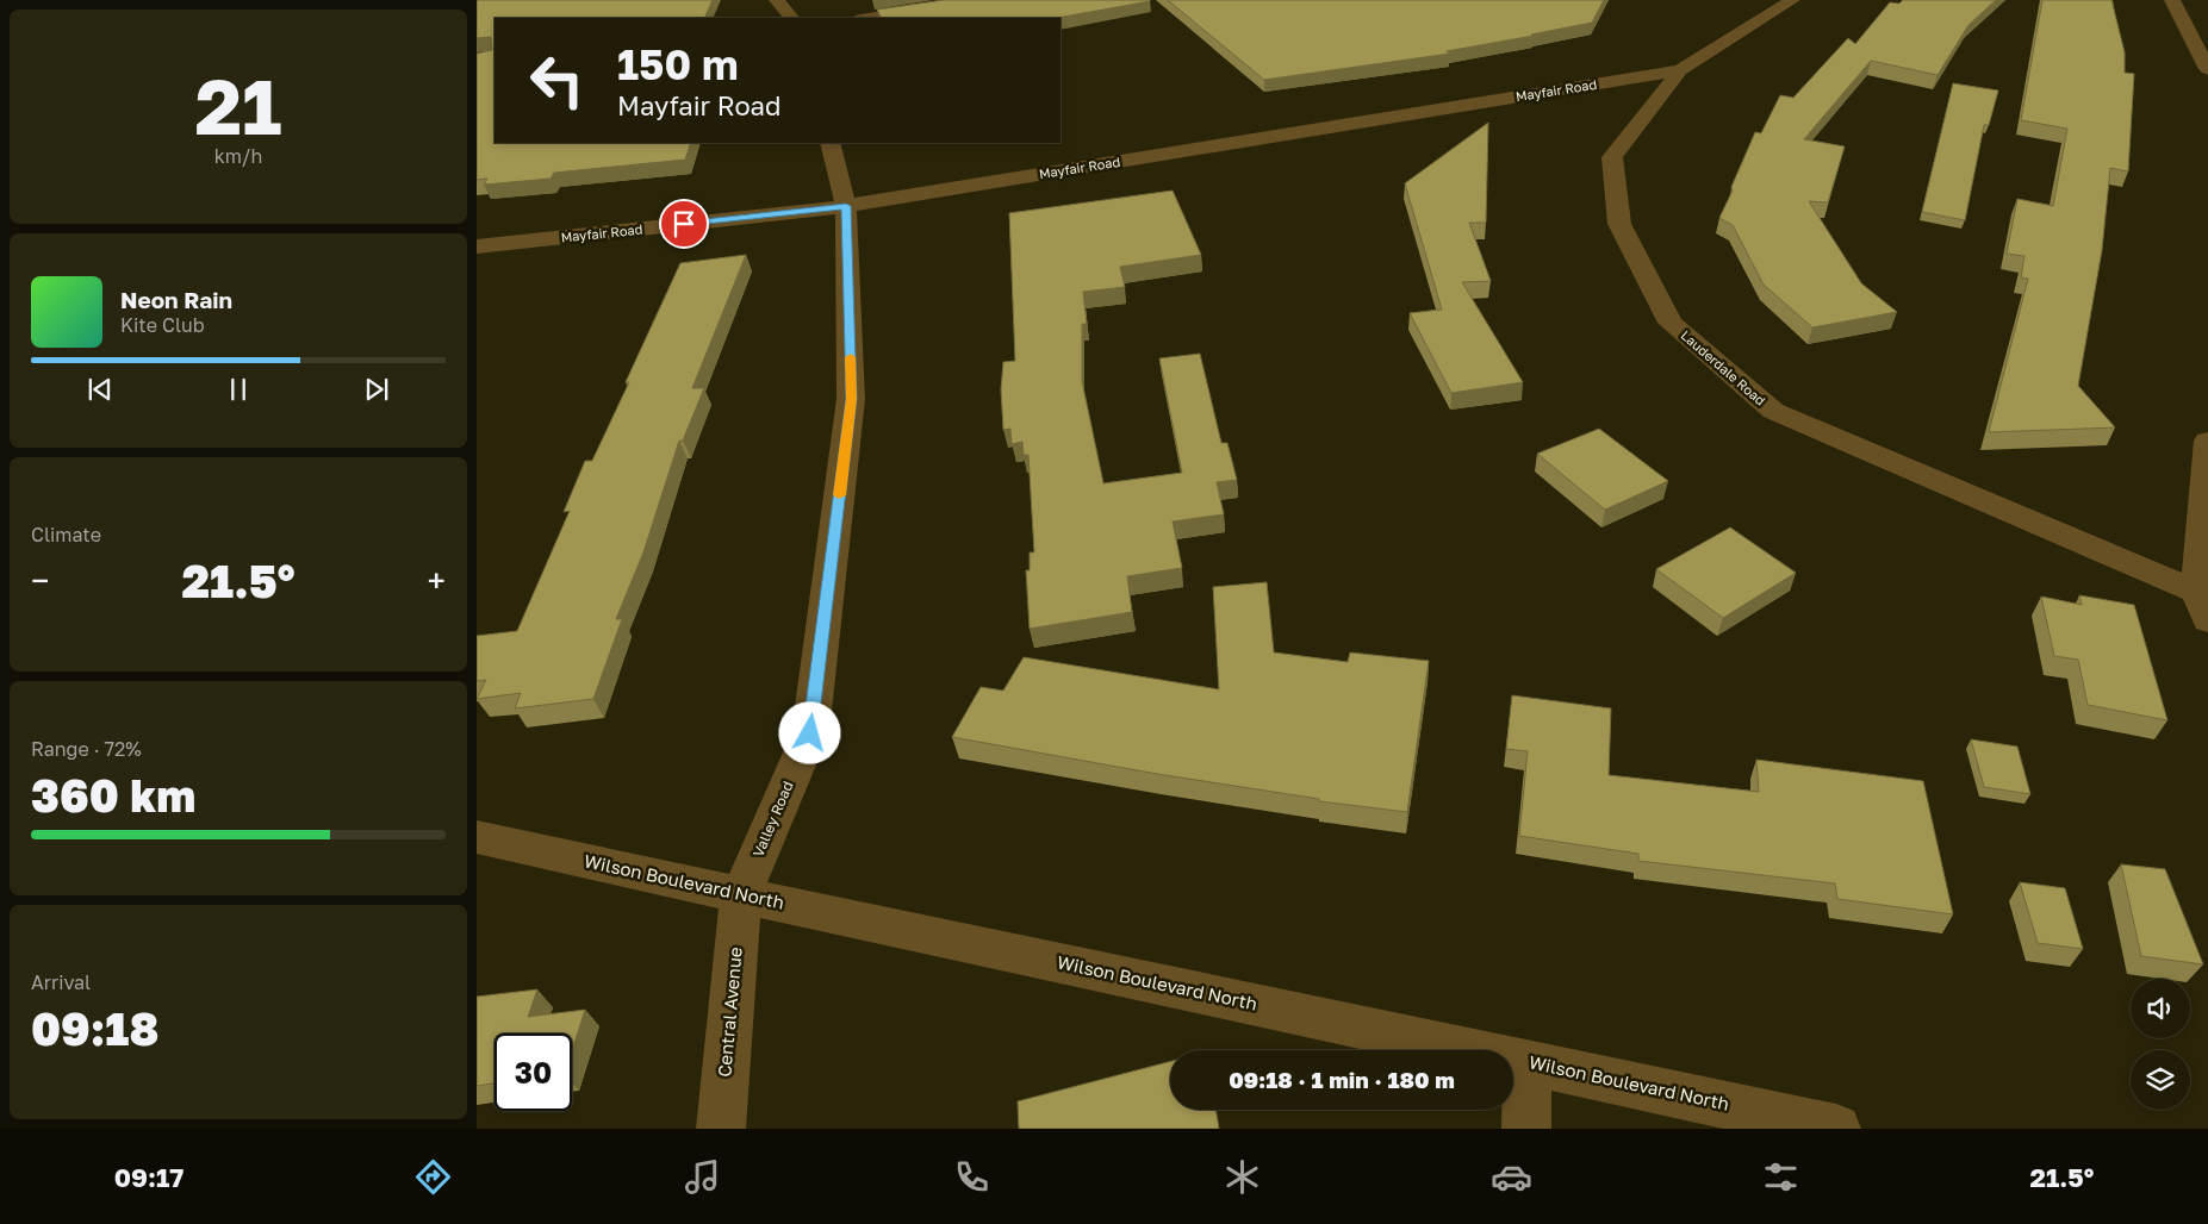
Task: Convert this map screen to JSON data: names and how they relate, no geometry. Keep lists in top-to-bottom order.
{
  "streets": {
    "street": [
      "Mayfair Road",
      "Lauderdale Road",
      "Valley Road",
      "Wilson Boulevard North",
      "Central Avenue"
    ]
  },
  "crossings": [
    ["Mayfair Road", "Lauderdale Road"],
    ["Mayfair Road", "Valley Road"],
    ["Valley Road", "Wilson Boulevard North"],
    ["Valley Road", "Central Avenue"],
    ["Wilson Boulevard North", "Central Avenue"]
  ],
  "page": {
    "tile": [
      ["21", "km/h"],
      "Climate",
      ["Range · 72%", "360 km"],
      ["Arrival", "09:18"]
    ],
    "turn": ["150 m", "Mayfair Road"],
    "song": ["Neon Rain", "Kite Club"],
    "heat": ["−", "21.5°", "+"],
    "limit": "30",
    "trip": "09:18 · 1 min · 180 m",
    "tabs": ["09:17", "21.5°"]
  }
}
